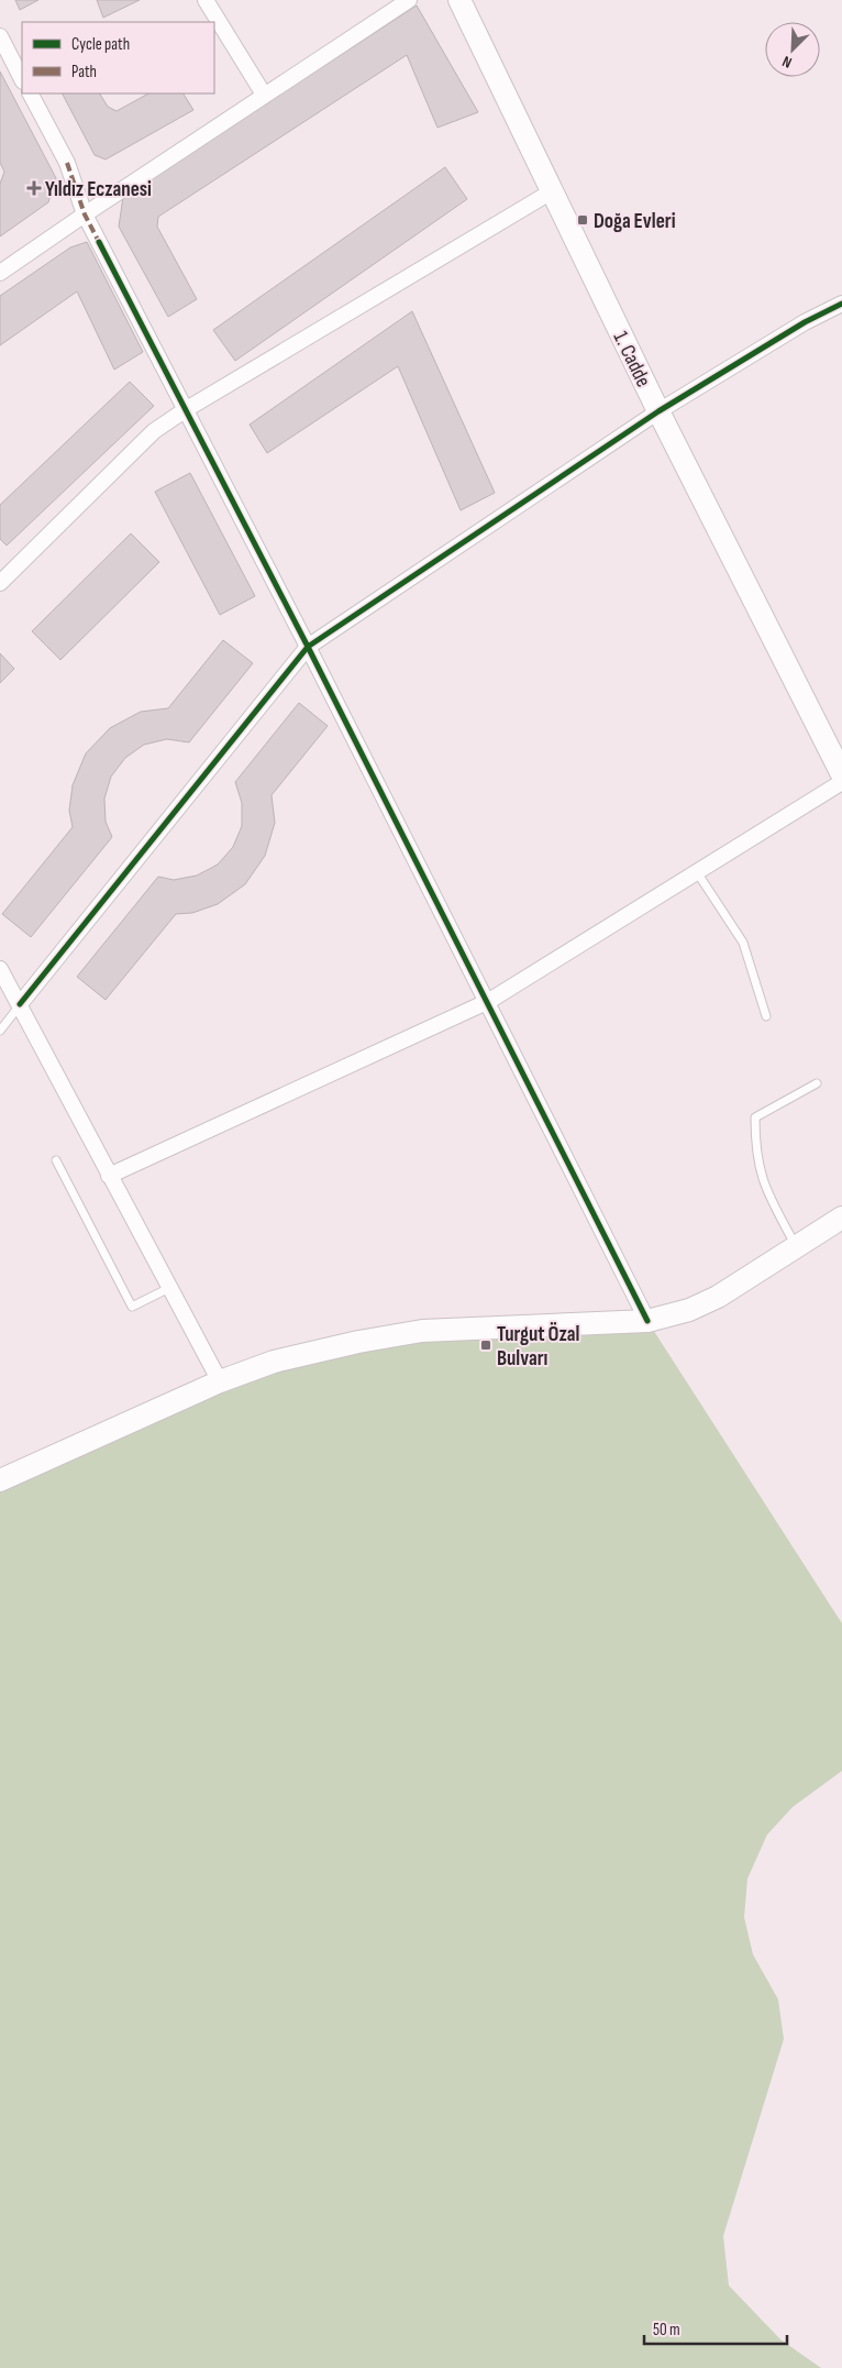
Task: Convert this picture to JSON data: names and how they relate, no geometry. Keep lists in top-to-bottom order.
{
  "streets": {
    "street": ["1. Cadde"]
  },
  "places": {
    "health": ["Yıldız Eczanesi"],
    "transit": ["Doğa Evleri", "Turgut Özal Bulvarı"]
  },
  "legend": ["Cycle path", "Path"],
  "scale_bar": "50 m",
  "north": "bottom left"
}
